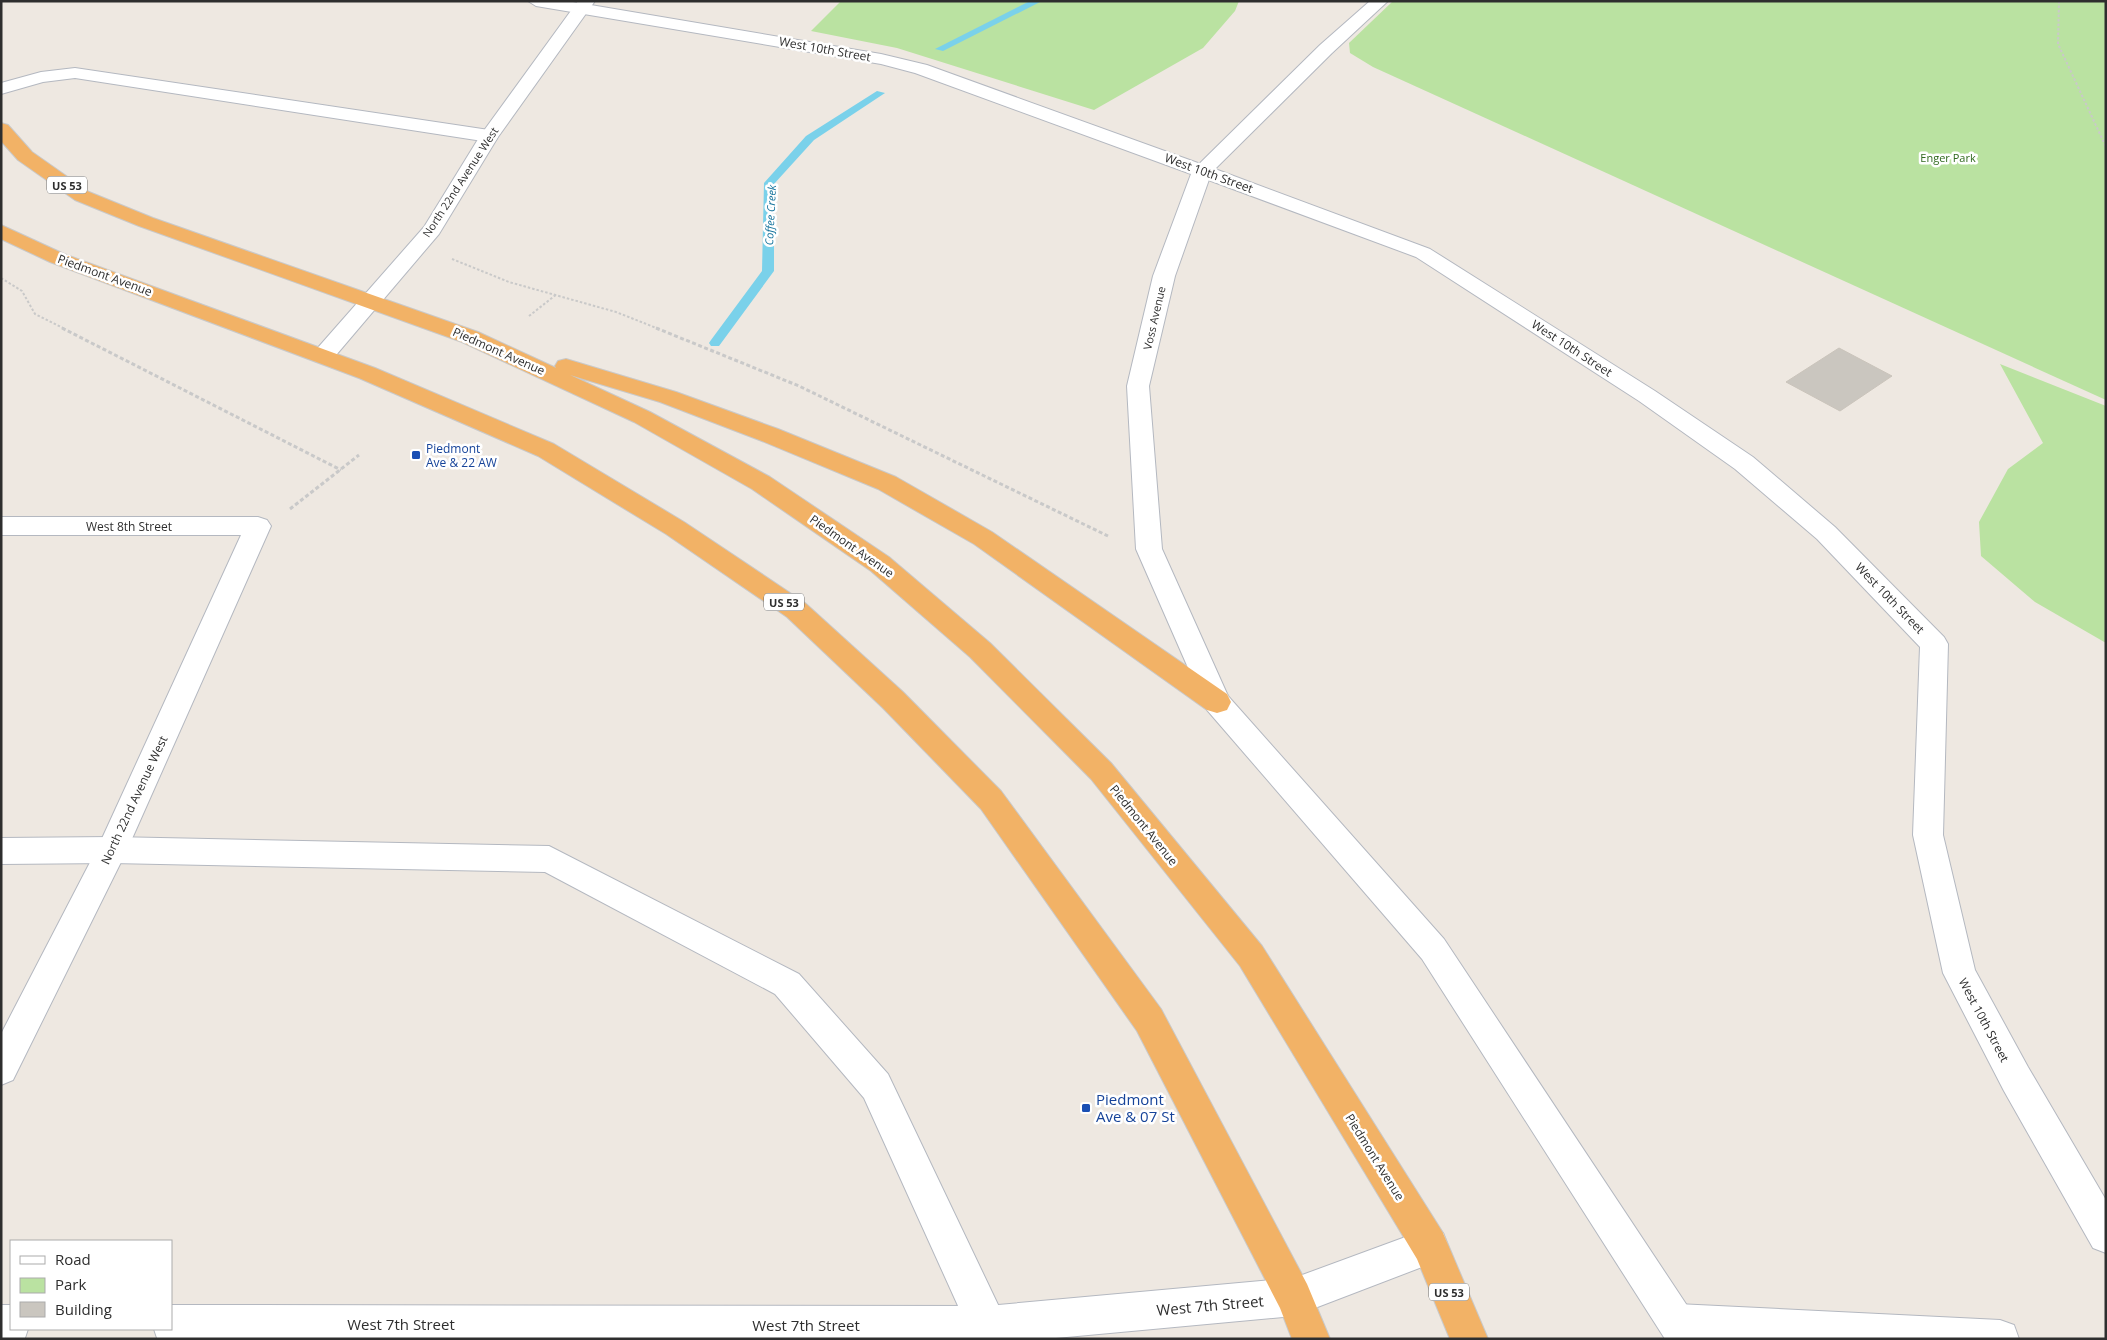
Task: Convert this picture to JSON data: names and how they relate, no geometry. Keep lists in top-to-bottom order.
{
  "streets": {
    "highway": ["US 53", "Piedmont Avenue"],
    "street": [
      "West 10th Street",
      "North 22nd Avenue West",
      "Voss Avenue",
      "West 8th Street",
      "West 7th Street"
    ]
  },
  "crossings": [
    ["West 10th Street", "North 22nd Avenue West"],
    ["West 10th Street", "Voss Avenue"],
    ["North 22nd Avenue West", "Piedmont Avenue"],
    ["North 22nd Avenue West", "West 8th Street"],
    ["Piedmont Avenue", "West 7th Street"]
  ],
  "water": ["Coffee Creek"],
  "parks": ["Enger Park"],
  "places": {
    "transit": ["Piedmont Ave & 22 AW", "Piedmont Ave & 07 St"]
  },
  "legend": ["Road", "Park", "Building"]
}
